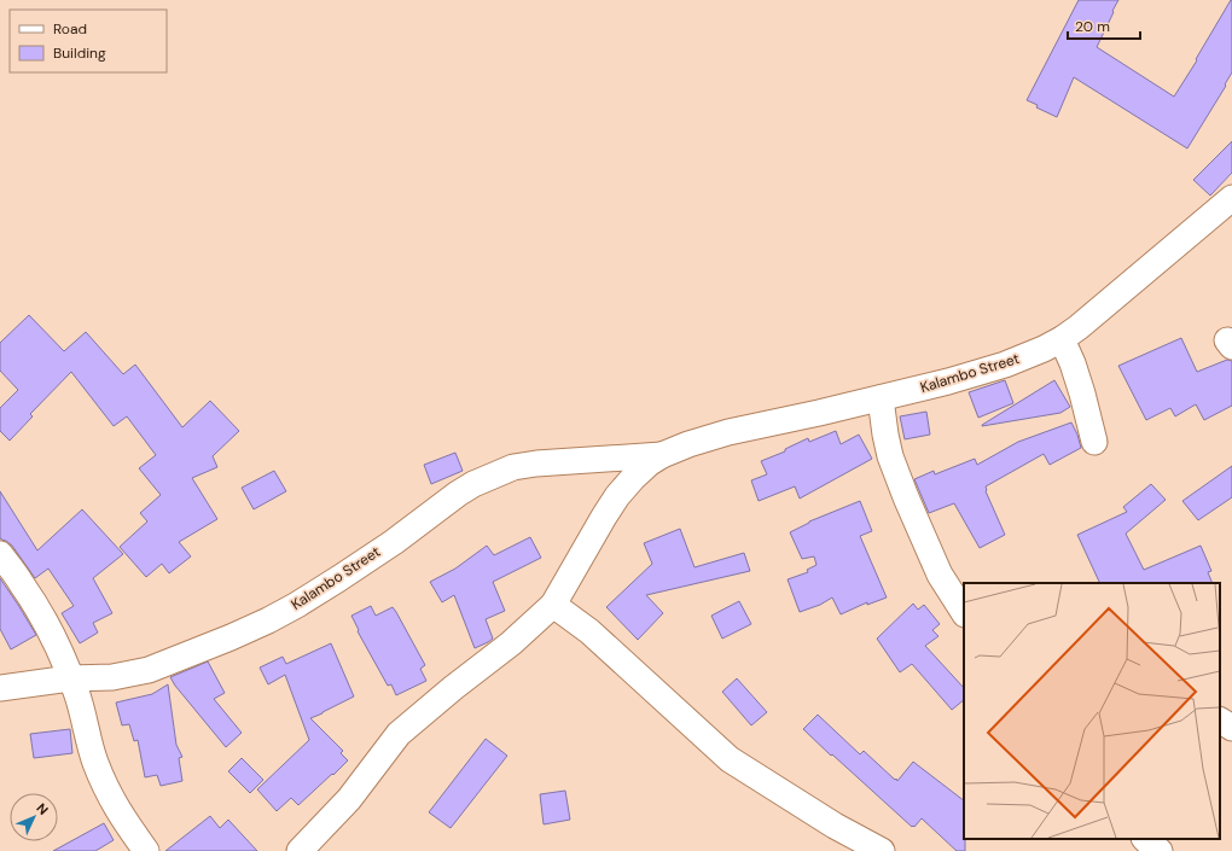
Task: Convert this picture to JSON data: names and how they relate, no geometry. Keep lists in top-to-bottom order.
{
  "streets": {
    "street": ["Kalambo Street"]
  },
  "legend": ["Road", "Building"],
  "scale_bar": "20 m",
  "north": "top right"
}
